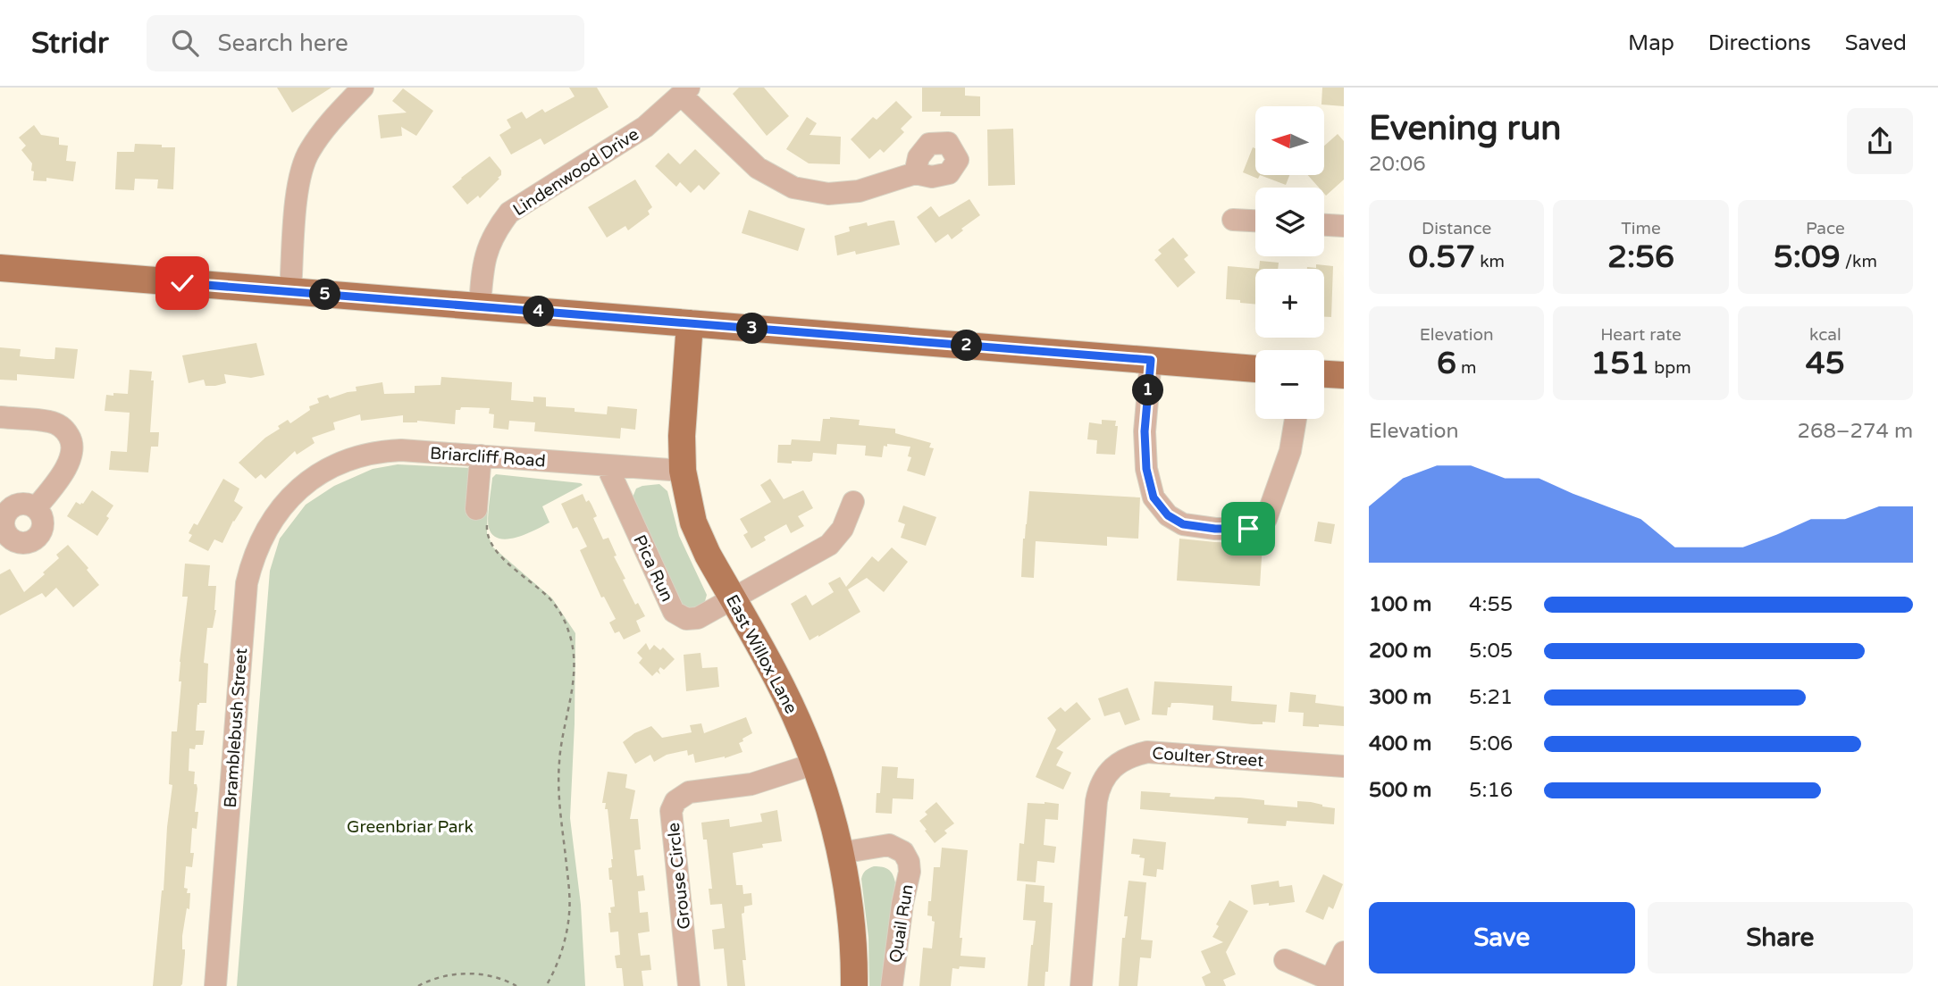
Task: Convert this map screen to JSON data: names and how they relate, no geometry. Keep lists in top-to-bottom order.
{
  "streets": {
    "main road": ["East Willox Lane"],
    "street": [
      "Lindenwood Drive",
      "Briarcliff Road",
      "Pica Run",
      "Bramblebush Street",
      "Coulter Street",
      "Grouse Circle",
      "Quail Run"
    ]
  },
  "crossings": [
    ["Briarcliff Road", "Pica Run"],
    ["Briarcliff Road", "East Willox Lane"],
    ["Briarcliff Road", "Bramblebush Street"],
    ["Pica Run", "East Willox Lane"],
    ["East Willox Lane", "Grouse Circle"],
    ["East Willox Lane", "Quail Run"]
  ],
  "parks": ["Greenbriar Park"],
  "north": "left",
  "page": {
    "header": "Stridr",
    "search": "Search here",
    "nav": ["Map", "Directions", "Saved"],
    "heading": ["Evening run", "20:06"],
    "map_buttons": ["+", "−"],
    "stats": [
      ["Distance", "0.57 km"],
      ["Time", "2:56"],
      ["Pace", "5:09 /km"],
      ["Elevation", "6 m"],
      ["Heart rate", "151 bpm"],
      ["kcal", "45"]
    ],
    "pins": [
      "5",
      "4",
      "3",
      "2",
      "1"
    ],
    "chart": ["Elevation", "268–274 m"],
    "list": [
      {
        "name": "100 m",
        "note": "4:55"
      },
      {
        "name": "200 m",
        "note": "5:05"
      },
      {
        "name": "300 m",
        "note": "5:21"
      },
      {
        "name": "400 m",
        "note": "5:06"
      },
      {
        "name": "500 m",
        "note": "5:16"
      }
    ],
    "buttons": ["Save", "Share"]
  }
}
